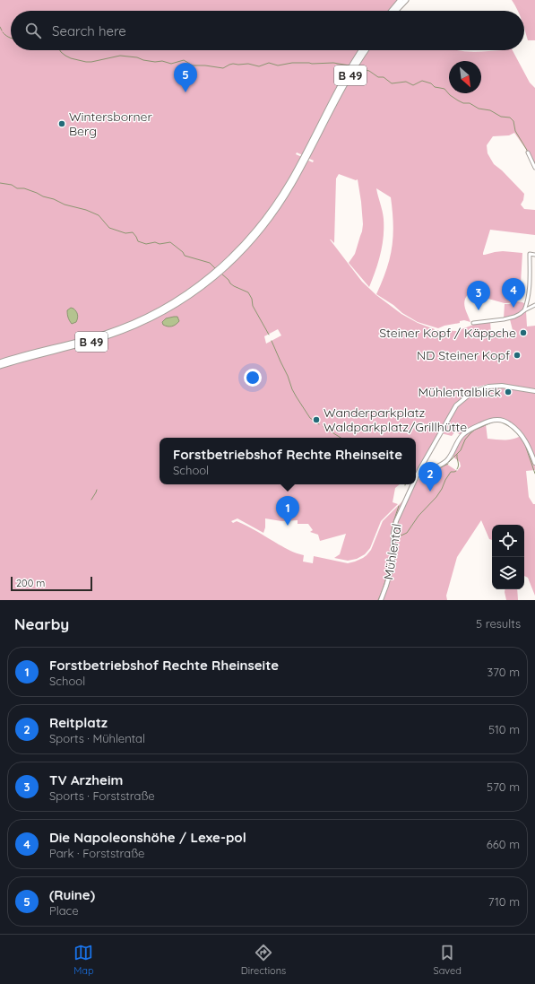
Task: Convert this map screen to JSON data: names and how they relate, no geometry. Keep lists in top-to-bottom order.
{
  "streets": {
    "highway": ["B 49"],
    "street": ["Mühlental"]
  },
  "places": [
    "Wintersborner Berg",
    "Steiner Kopf / Käppche",
    "ND Steiner Kopf",
    "Mühlentalblick",
    "Wanderparkplatz Waldparkplatz/Grillhütte"
  ],
  "scale_bar": "200 m",
  "north": "bottom right",
  "page": {
    "search": "Search here",
    "pins": [
      "5",
      "4",
      "3",
      "2",
      "1"
    ],
    "popup": ["Forstbetriebshof Rechte Rheinseite", "School"],
    "scale": "200 m",
    "heading": ["Nearby", "5 results"],
    "list": [
      {
        "mark": "1",
        "name": "Forstbetriebshof Rechte Rheinseite",
        "note": "School",
        "value": "370 m"
      },
      {
        "mark": "2",
        "name": "Reitplatz",
        "note": "Sports · Mühlental",
        "value": "510 m"
      },
      {
        "mark": "3",
        "name": "TV Arzheim",
        "note": "Sports · Forststraße",
        "value": "570 m"
      },
      {
        "mark": "4",
        "name": "Die Napoleonshöhe / Lexe-pol",
        "note": "Park · Forststraße",
        "value": "660 m"
      },
      {
        "mark": "5",
        "name": "(Ruine)",
        "note": "Place",
        "value": "710 m"
      }
    ],
    "nav": ["Map", "Directions", "Saved"]
  }
}
